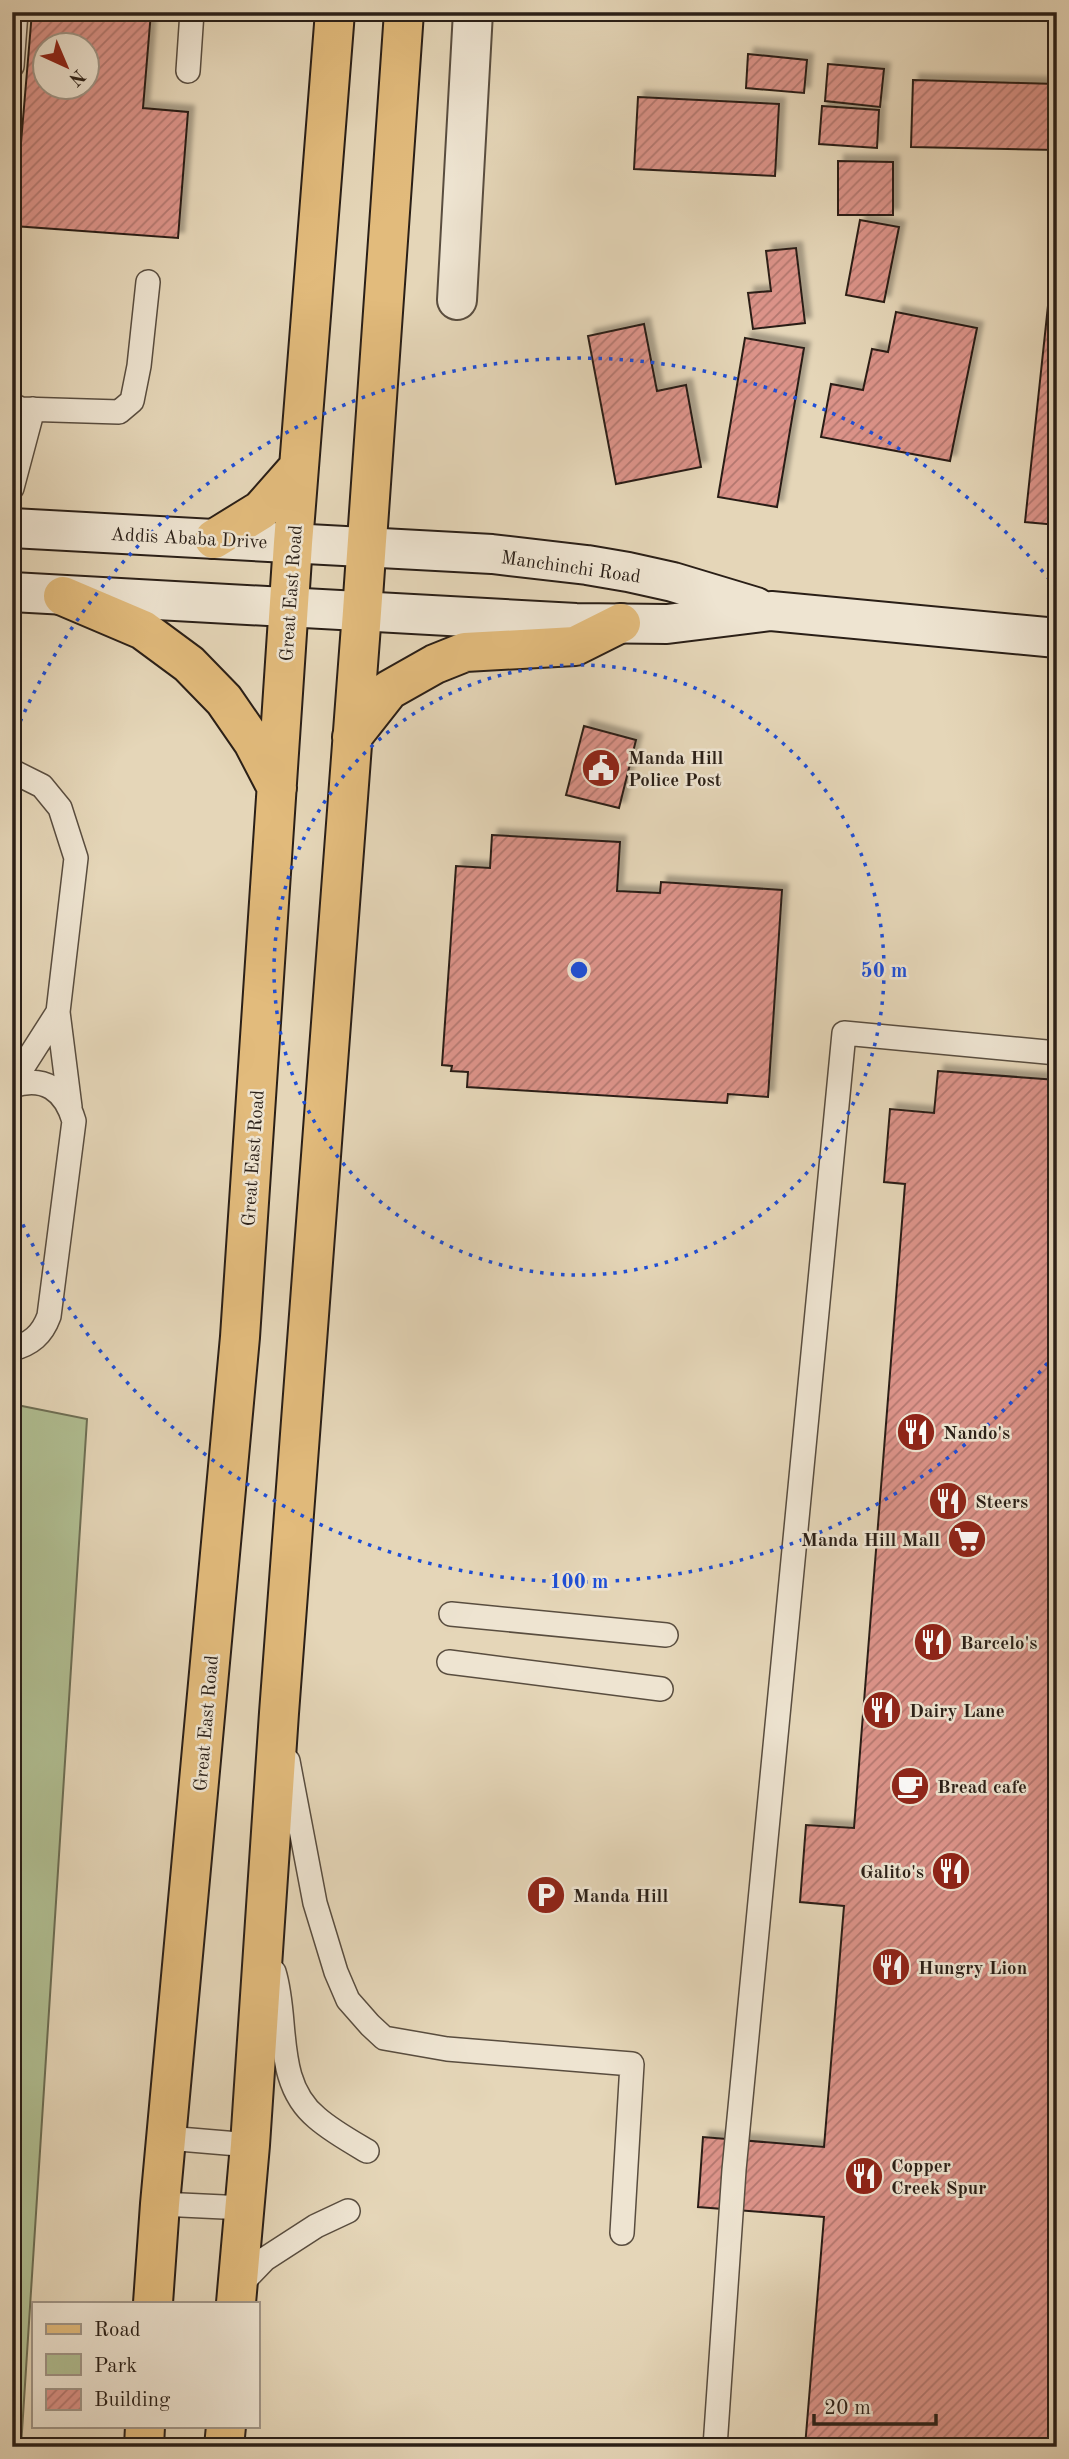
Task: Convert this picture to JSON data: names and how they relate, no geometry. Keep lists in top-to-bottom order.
{
  "streets": {
    "main road": ["Addis Ababa Drive", "Manchinchi Road", "Great East Road"]
  },
  "crossings": [
    ["Addis Ababa Drive", "Manchinchi Road"],
    ["Addis Ababa Drive", "Great East Road"]
  ],
  "places": {
    "public building": ["Manda Hill Police Post"],
    "restaurant": [
      "Nando's",
      "Steers",
      "Barcelo's",
      "Dairy Lane",
      "Galito's",
      "Hungry Lion",
      "Copper Creek Spur"
    ],
    "supermarket": ["Manda Hill Mall"],
    "cafe": ["Bread cafe"],
    "parking": ["Manda Hill"]
  },
  "legend": ["Road", "Park", "Building"],
  "scale_bar": "20 m",
  "north": "bottom right",
  "rings": ["50 m", "100 m"]
}
